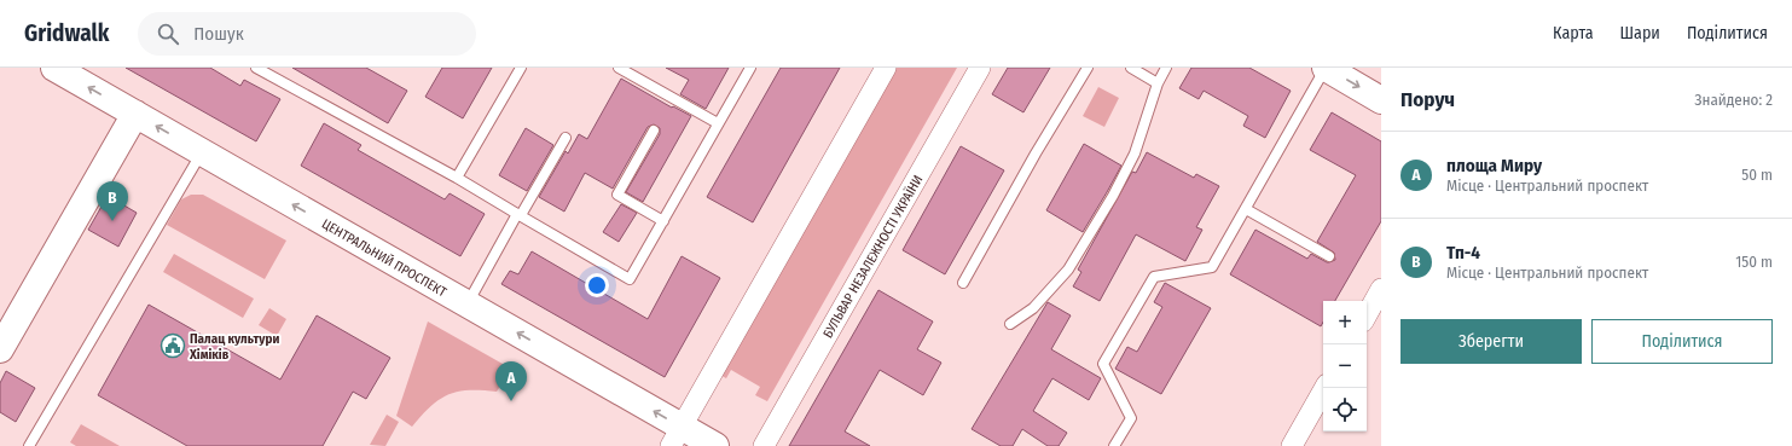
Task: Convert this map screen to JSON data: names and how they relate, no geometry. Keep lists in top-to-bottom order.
{
  "streets": {
    "street": ["БУЛЬВАР НЕЗАЛЕЖНОСТІ УКРАЇНИ", "ЦЕНТРАЛЬНИЙ ПРОСПЕКТ"]
  },
  "one_way": ["ЦЕНТРАЛЬНИЙ ПРОСПЕКТ"],
  "places": {
    "public building": ["Палац культури Хіміків"]
  },
  "page": {
    "header": "Gridwalk",
    "search": "Пошук",
    "nav": ["Карта", "Шари", "Поділитися"],
    "heading": ["Поруч", "Знайдено: 2"],
    "list": [
      {
        "mark": "A",
        "name": "площа Миру",
        "note": "Місце · Центральний проспект",
        "value": "50 m"
      },
      {
        "mark": "B",
        "name": "Тп-4",
        "note": "Місце · Центральний проспект",
        "value": "150 m"
      }
    ],
    "pins": ["B", "A"],
    "map_buttons": ["+", "−"],
    "buttons": ["Зберегти", "Поділитися"]
  }
}
